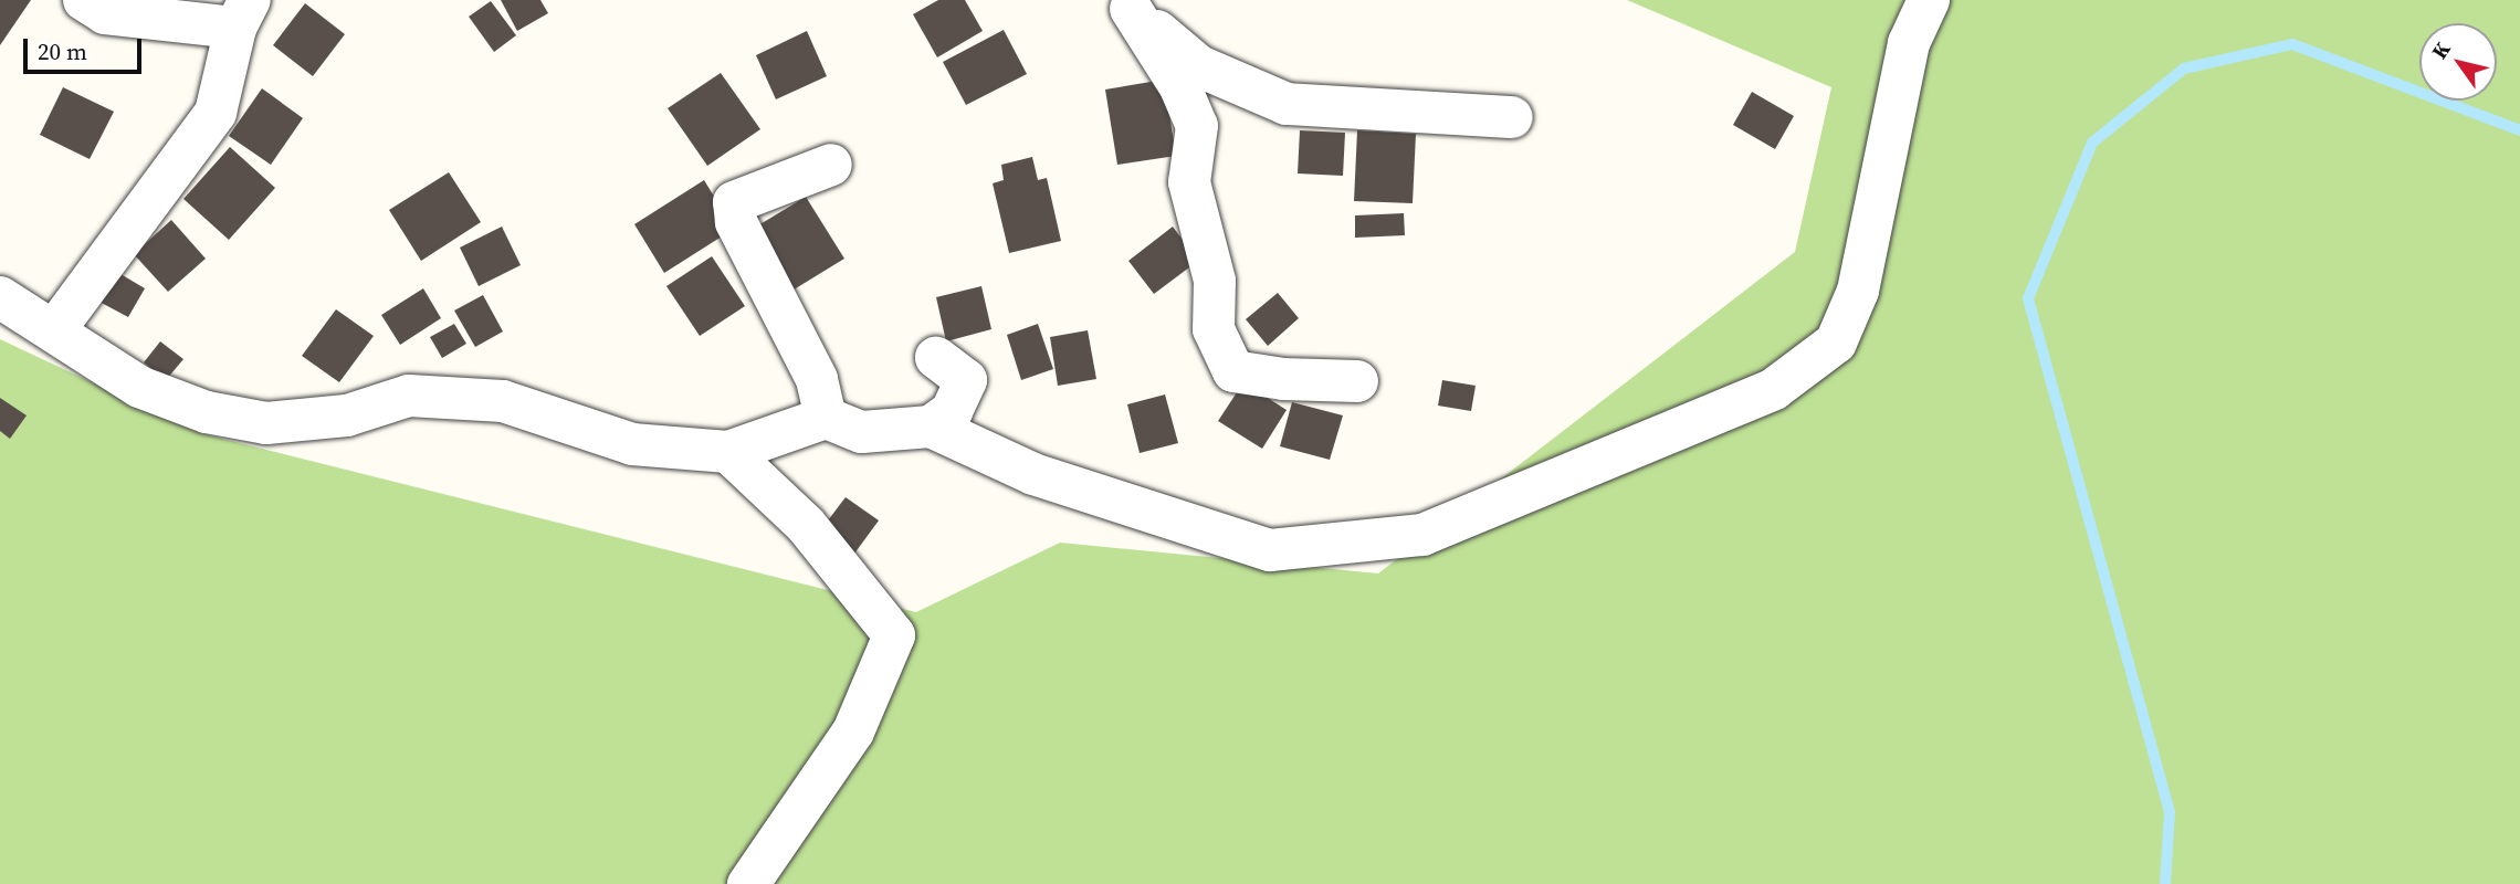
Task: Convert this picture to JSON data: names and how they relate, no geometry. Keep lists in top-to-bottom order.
{
  "scale_bar": "20 m",
  "north": "top left"
}
